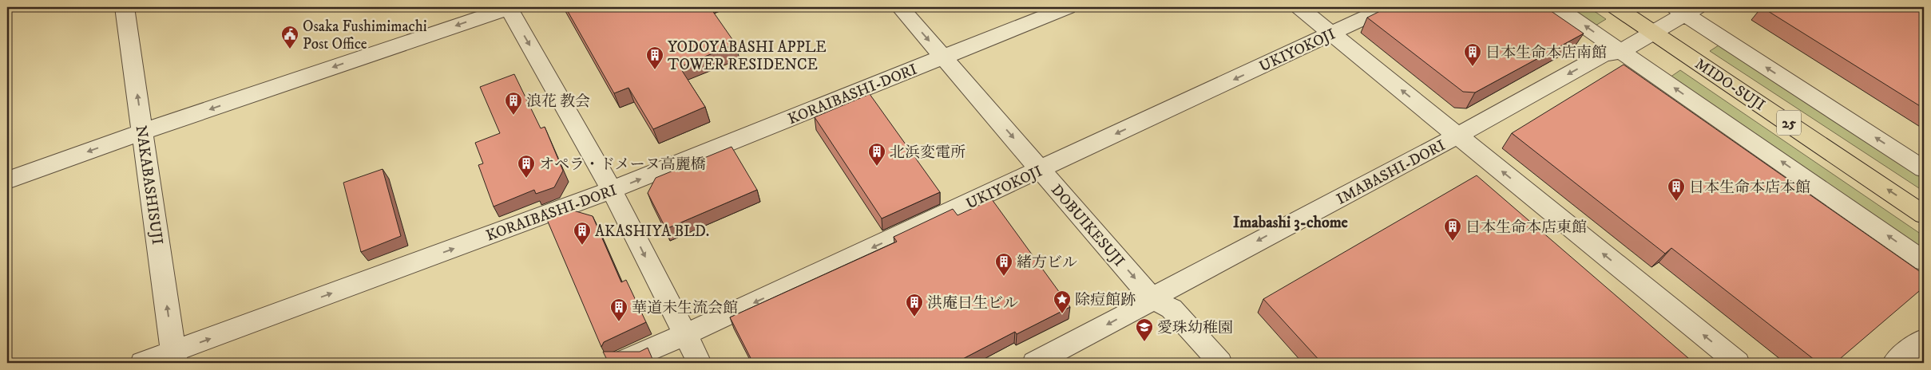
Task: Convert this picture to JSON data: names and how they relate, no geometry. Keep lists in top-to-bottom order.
{
  "streets": {
    "highway": ["MIDO-SUJI", "25"],
    "street": [
      "UKIYOKOJI",
      "KORAIBASHI-DORI",
      "IMABASHI-DORI",
      "NAKABASHISUJI",
      "DOBUIKESUJI"
    ]
  },
  "crossings": [
    ["UKIYOKOJI", "DOBUIKESUJI"],
    ["MIDO-SUJI", "IMABASHI-DORI"],
    ["KORAIBASHI-DORI", "NAKABASHISUJI"],
    ["KORAIBASHI-DORI", "DOBUIKESUJI"],
    ["IMABASHI-DORI", "DOBUIKESUJI"]
  ],
  "one_way": [
    "UKIYOKOJI",
    "MIDO-SUJI",
    "KORAIBASHI-DORI",
    "IMABASHI-DORI",
    "NAKABASHISUJI",
    "DOBUIKESUJI"
  ],
  "districts": ["Imabashi 3-chome"],
  "places": {
    "public building": ["Osaka Fushimimachi Post Office"],
    "building": [
      "日本生命本店南館",
      "YODOYABASHI APPLE TOWER RESIDENCE",
      "浪花 教会",
      "北浜変電所",
      "オペラ・ドメーヌ高麗橋",
      "日本生命本店本館",
      "日本生命本店東館",
      "AKASHIYA BLD.",
      "緒方ビル",
      "洪庵日生ビル",
      "華道未生流会館"
    ],
    "place": ["除痘館跡"],
    "school or university": ["愛珠幼稚園"]
  }
}
